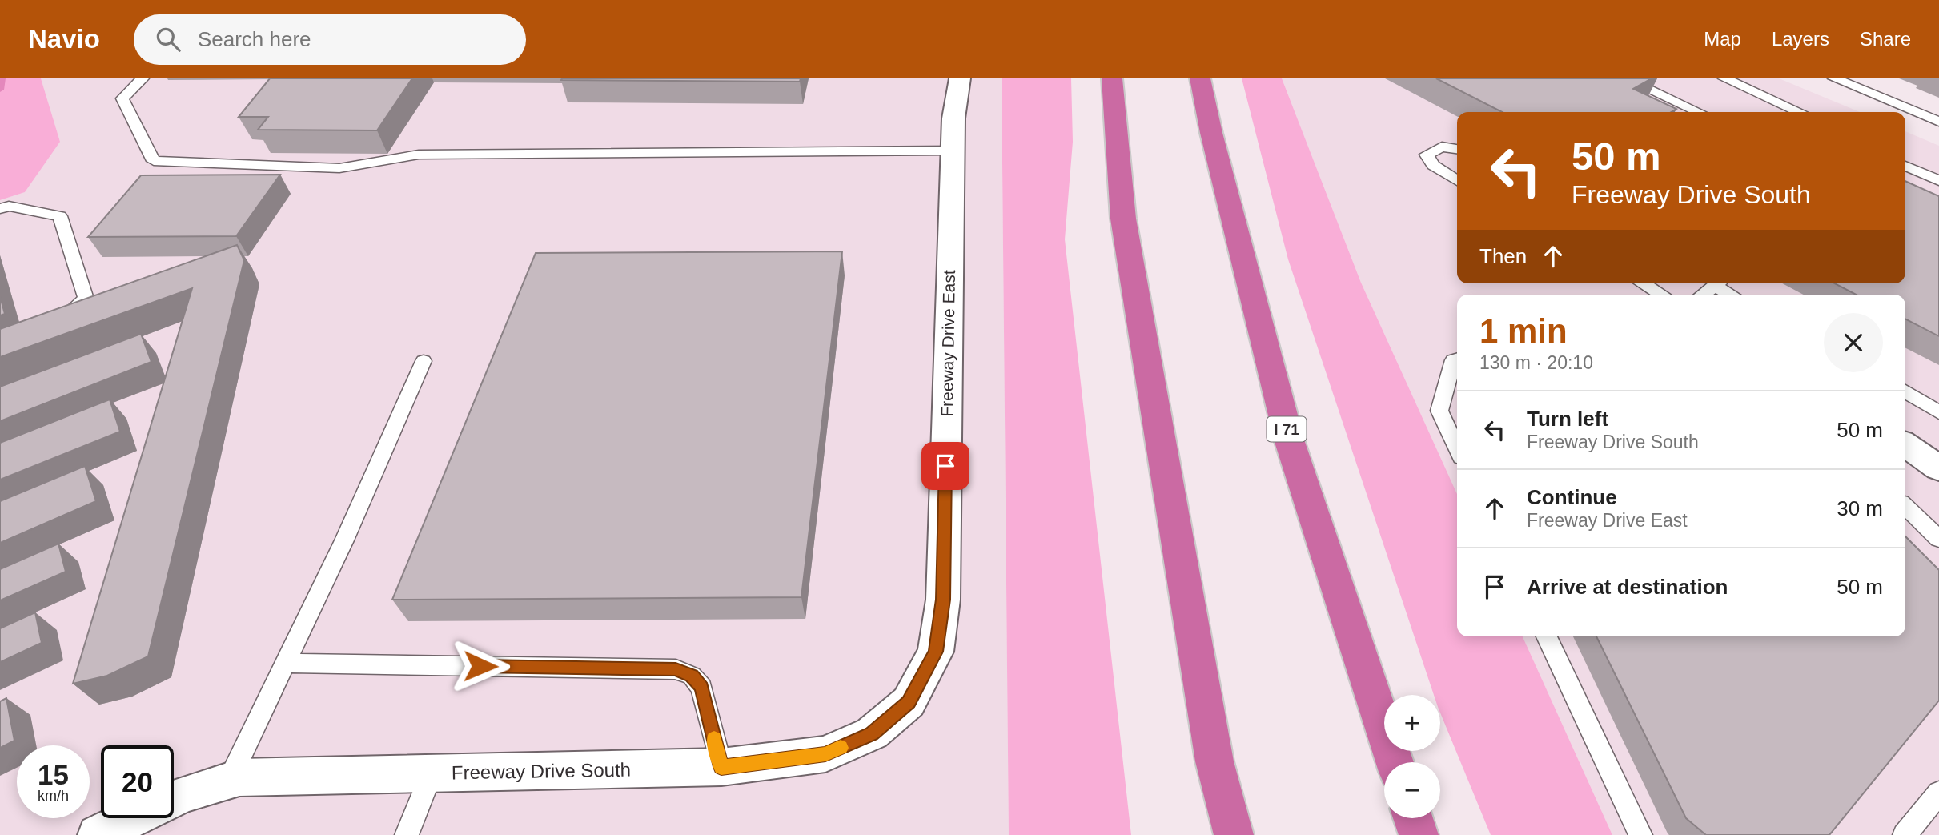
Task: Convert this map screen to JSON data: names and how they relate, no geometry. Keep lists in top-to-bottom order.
{
  "streets": {
    "highway": ["I 71"],
    "street": ["Freeway Drive East", "Freeway Drive South"]
  },
  "crossings": [
    ["Freeway Drive East", "Freeway Drive South"]
  ],
  "page": {
    "header": "Navio",
    "search": "Search here",
    "nav": ["Map", "Layers", "Share"],
    "turn": ["50 m", "Freeway Drive South"],
    "then": "Then",
    "heading": ["1 min", "130 m · 20:10"],
    "list": [
      {
        "name": "Turn left",
        "note": "Freeway Drive South",
        "value": "50 m"
      },
      {
        "name": "Continue",
        "note": "Freeway Drive East",
        "value": "30 m"
      },
      {
        "name": "Arrive at destination",
        "value": "50 m"
      }
    ],
    "map_buttons": ["+", "−"],
    "speed": "15 km/h",
    "limit": "20"
  }
}
